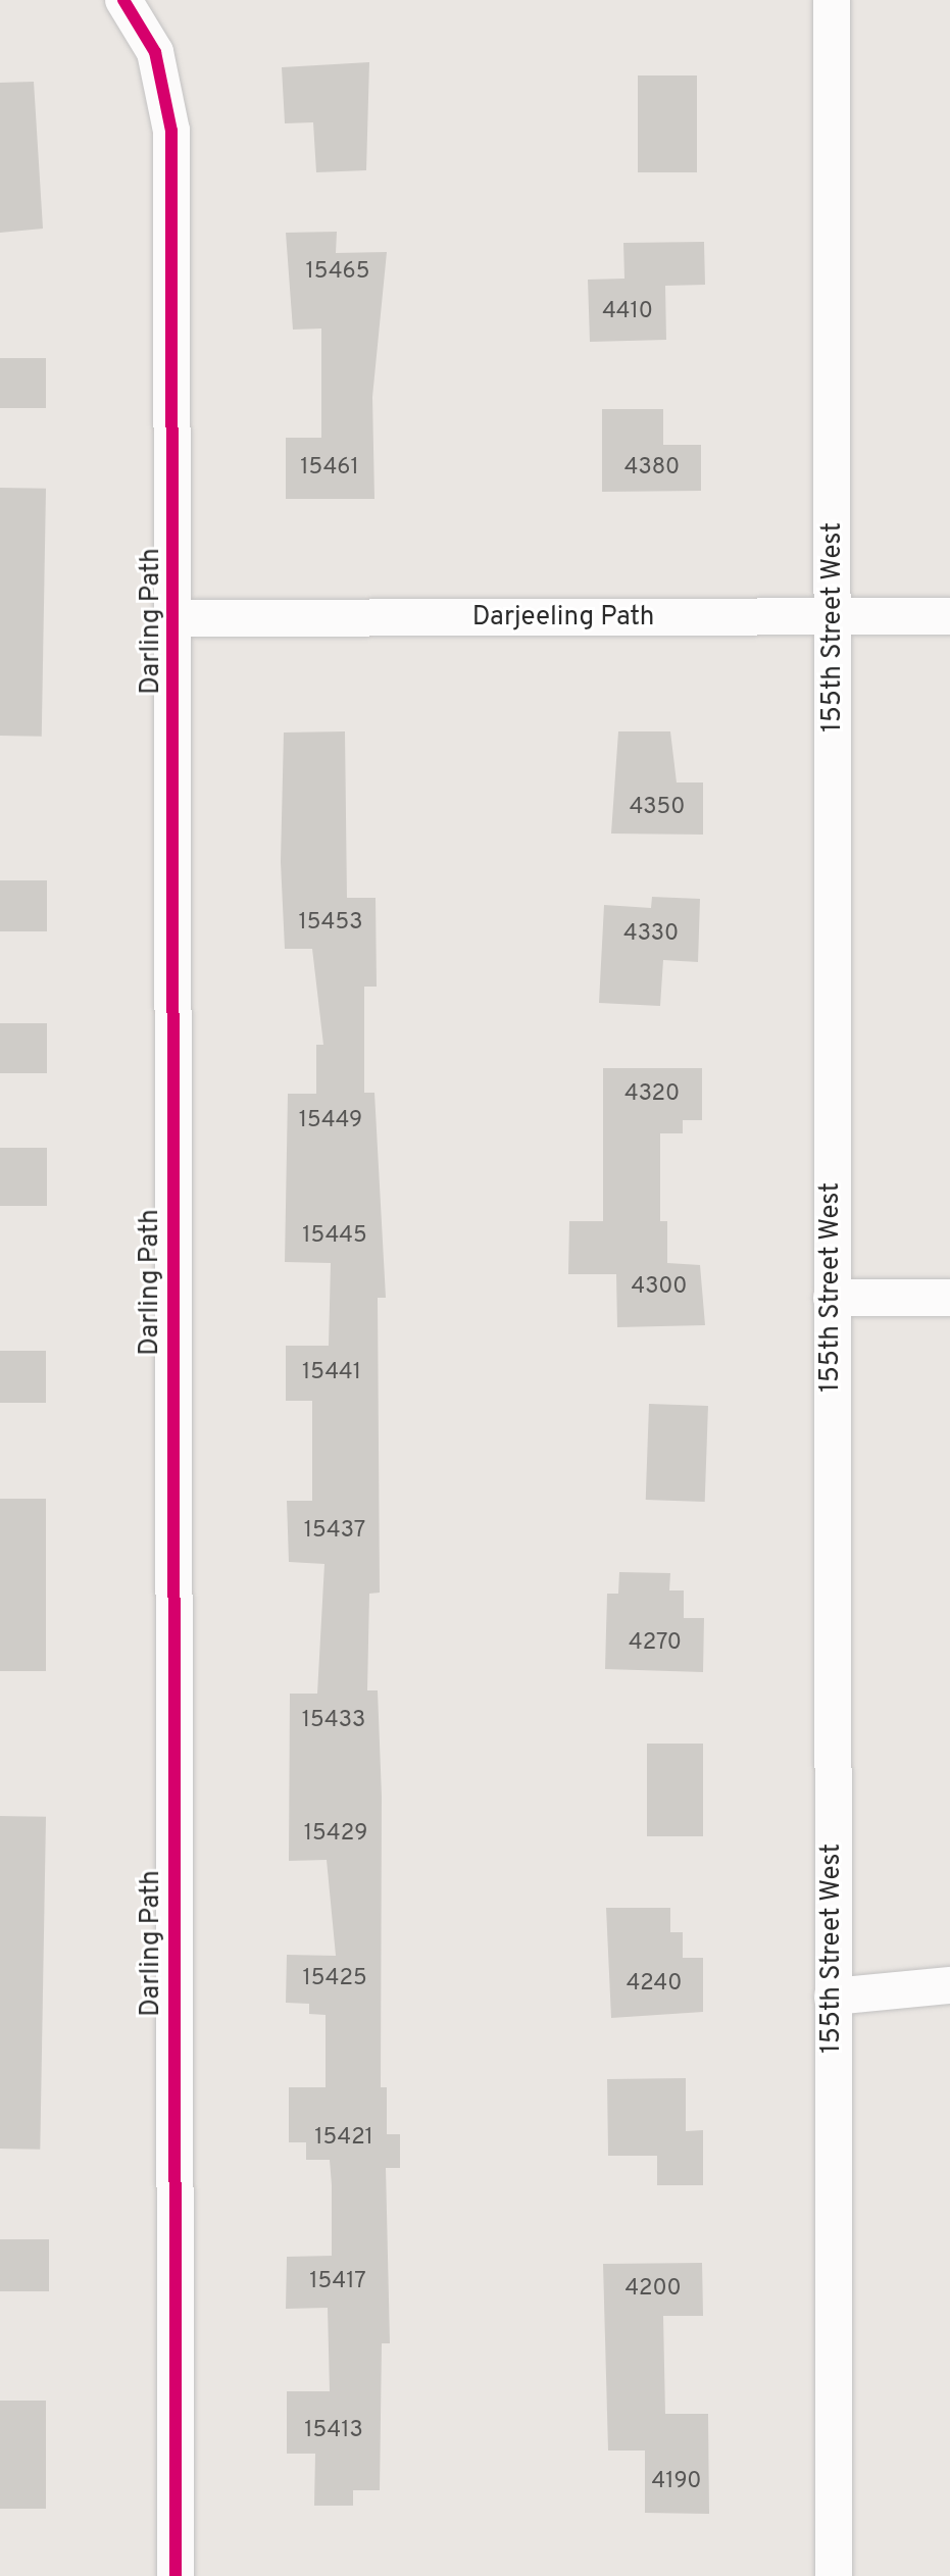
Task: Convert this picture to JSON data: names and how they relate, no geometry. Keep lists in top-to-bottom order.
{
  "streets": {
    "street": ["Darjeeling Path", "Darling Path", "155th Street West"]
  },
  "crossings": [
    ["Darjeeling Path", "Darling Path"],
    ["Darjeeling Path", "155th Street West"]
  ],
  "house_numbers": [
    "15465",
    "4410",
    "15461",
    "4380",
    "4350",
    "15453",
    "4330",
    "4320",
    "15449",
    "15445",
    "4300",
    "15441",
    "15437",
    "4270",
    "15433",
    "15429",
    "15425",
    "4240",
    "15421",
    "15417",
    "4200",
    "15413",
    "4190"
  ]
}
